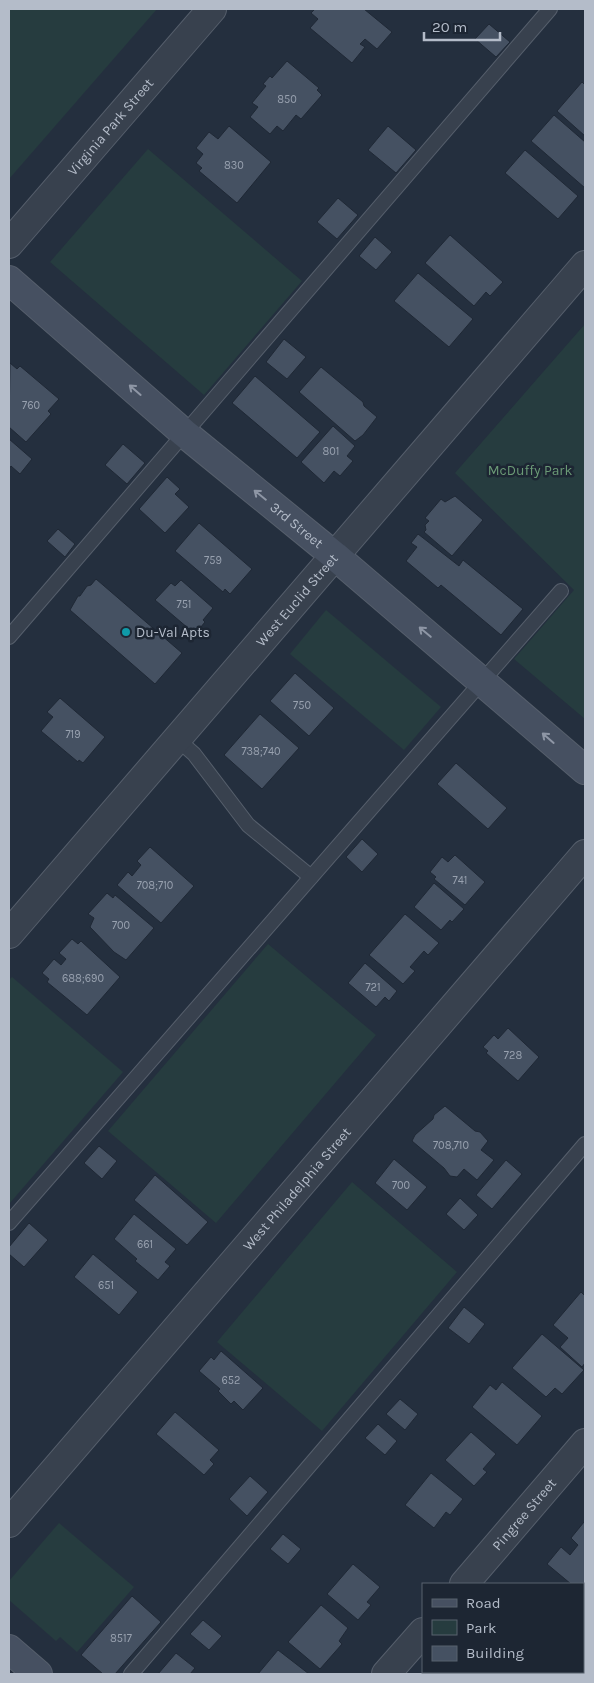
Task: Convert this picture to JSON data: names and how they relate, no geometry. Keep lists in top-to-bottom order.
{
  "streets": {
    "street": [
      "Virginia Park Street",
      "3rd Street",
      "West Euclid Street",
      "West Philadelphia Street",
      "Pingree Street"
    ]
  },
  "crossings": [
    ["3rd Street", "West Euclid Street"]
  ],
  "one_way": ["3rd Street"],
  "parks": ["McDuffy Park"],
  "places": ["Du-Val Apts"],
  "house_numbers": [
    "850",
    "830",
    "760",
    "801",
    "759",
    "751",
    "750",
    "719",
    "738;740",
    "741",
    "708;710",
    "700",
    "688;690",
    "721",
    "728",
    "708,710",
    "700",
    "661",
    "651",
    "652",
    "8517"
  ],
  "legend": ["Road", "Park", "Building"],
  "scale_bar": "20 m"
}
